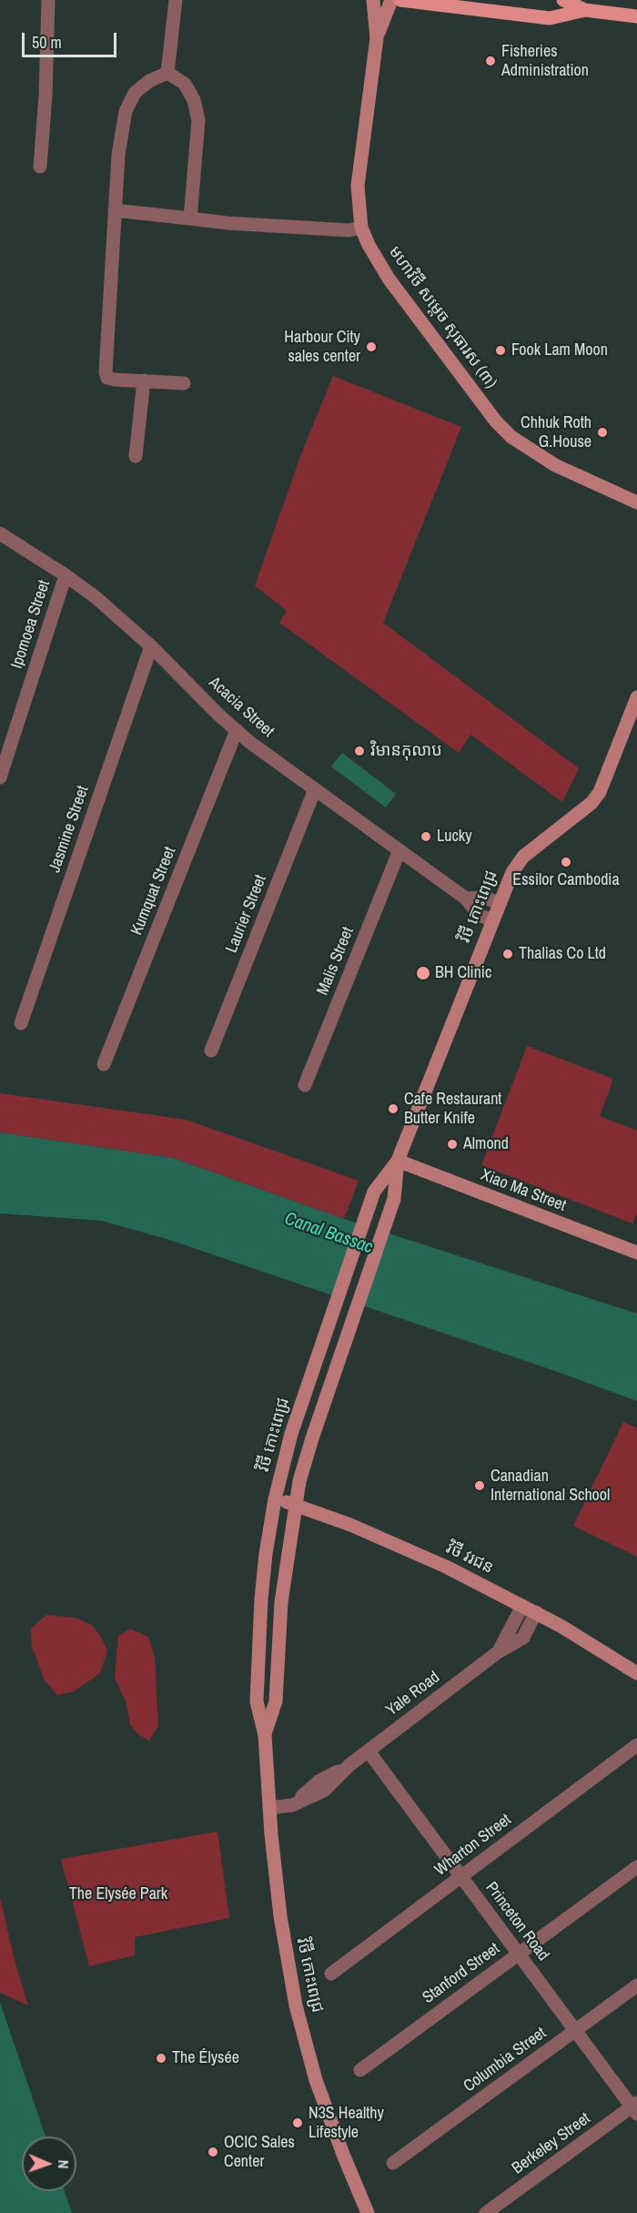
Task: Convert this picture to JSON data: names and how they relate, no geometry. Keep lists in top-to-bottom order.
{
  "streets": {
    "main road": [
      "មហាវិថី សម្តេច សុធារស (៣)",
      "វិថី កោះពេជ្រ",
      "Xiao Ma Street",
      "វិថី វរជន"
    ],
    "street": [
      "Ipomoea Street",
      "Acacia Street",
      "Jasmine Street",
      "Kumquat Street",
      "Laurier Street",
      "Malis Street",
      "Yale Road",
      "Wharton Street",
      "Princeton Road",
      "Stanford Street",
      "Columbia Street",
      "Berkeley Street"
    ]
  },
  "crossings": [
    ["Ipomoea Street", "Acacia Street"],
    ["Acacia Street", "Jasmine Street"],
    ["Acacia Street", "Kumquat Street"],
    ["Acacia Street", "វិថី កោះពេជ្រ"],
    ["Acacia Street", "Laurier Street"],
    ["Acacia Street", "Malis Street"],
    ["វិថី កោះពេជ្រ", "Xiao Ma Street"],
    ["វិថី កោះពេជ្រ", "វិថី វរជន"],
    ["វិថី កោះពេជ្រ", "Yale Road"],
    ["វិថី វរជន", "Yale Road"],
    ["Yale Road", "Princeton Road"],
    ["Wharton Street", "Princeton Road"],
    ["Princeton Road", "Stanford Street"],
    ["Princeton Road", "Columbia Street"],
    ["Princeton Road", "Berkeley Street"]
  ],
  "water": ["Canal Bassac"],
  "parks": ["The Elysée Park"],
  "places": [
    "Fisheries Administration",
    "Harbour City sales center",
    "Fook Lam Moon",
    "Chhuk Roth G.House",
    "វិមានកុលាប",
    "Lucky",
    "Essilor Cambodia",
    "Thalias Co Ltd",
    "BH Clinic",
    "Cafe Restaurant Butter Knife",
    "Almond",
    "Canadian International School",
    "The Élysée",
    "N3S Healthy Lifestyle",
    "OCIC Sales Center"
  ],
  "scale_bar": "50 m",
  "north": "right"
}
